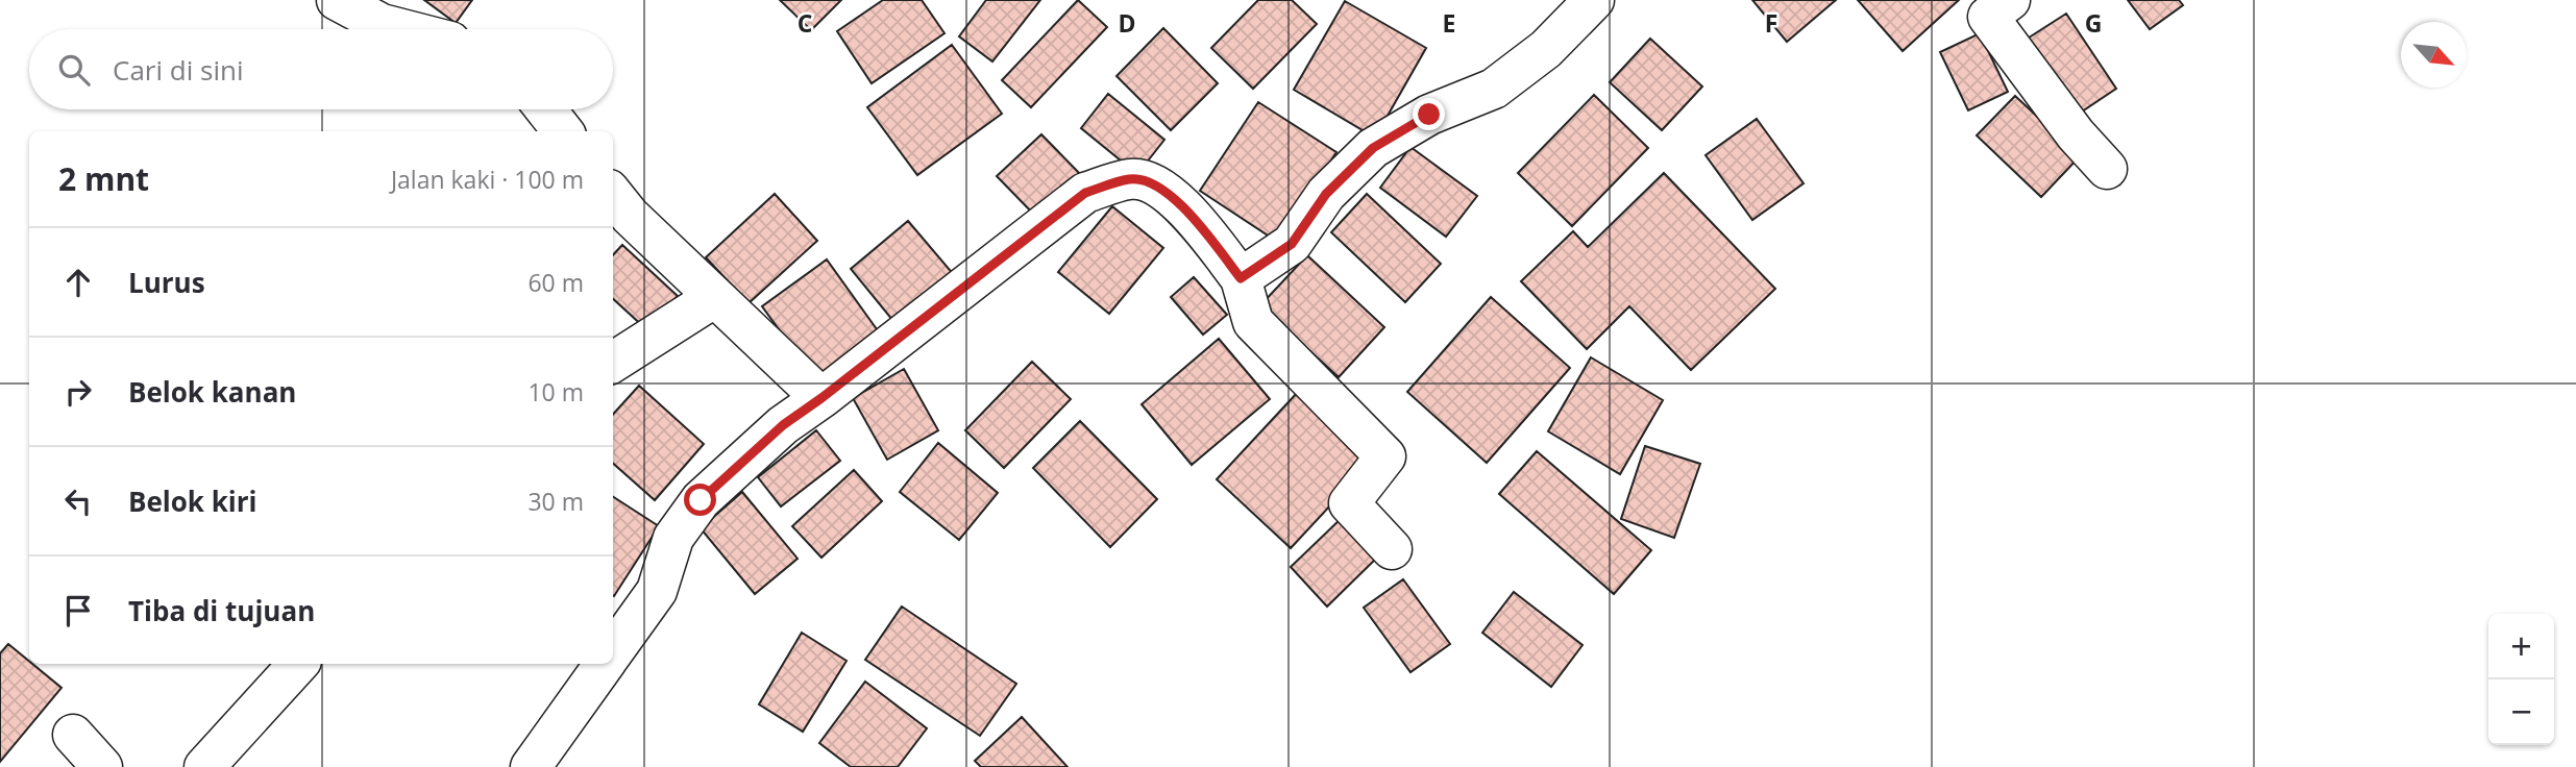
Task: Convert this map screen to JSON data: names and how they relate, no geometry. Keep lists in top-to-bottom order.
{
  "north": "bottom right",
  "page": {
    "search": "Cari di sini",
    "heading": ["2 mnt", "Jalan kaki · 100 m"],
    "list": [
      ["Lurus", "60 m"],
      ["Belok kanan", "10 m"],
      ["Belok kiri", "30 m"],
      "Tiba di tujuan"
    ],
    "map_buttons": ["+", "−"]
  },
  "grid": {
    "columns": [
      "C",
      "D",
      "E",
      "F",
      "G"
    ]
  }
}
